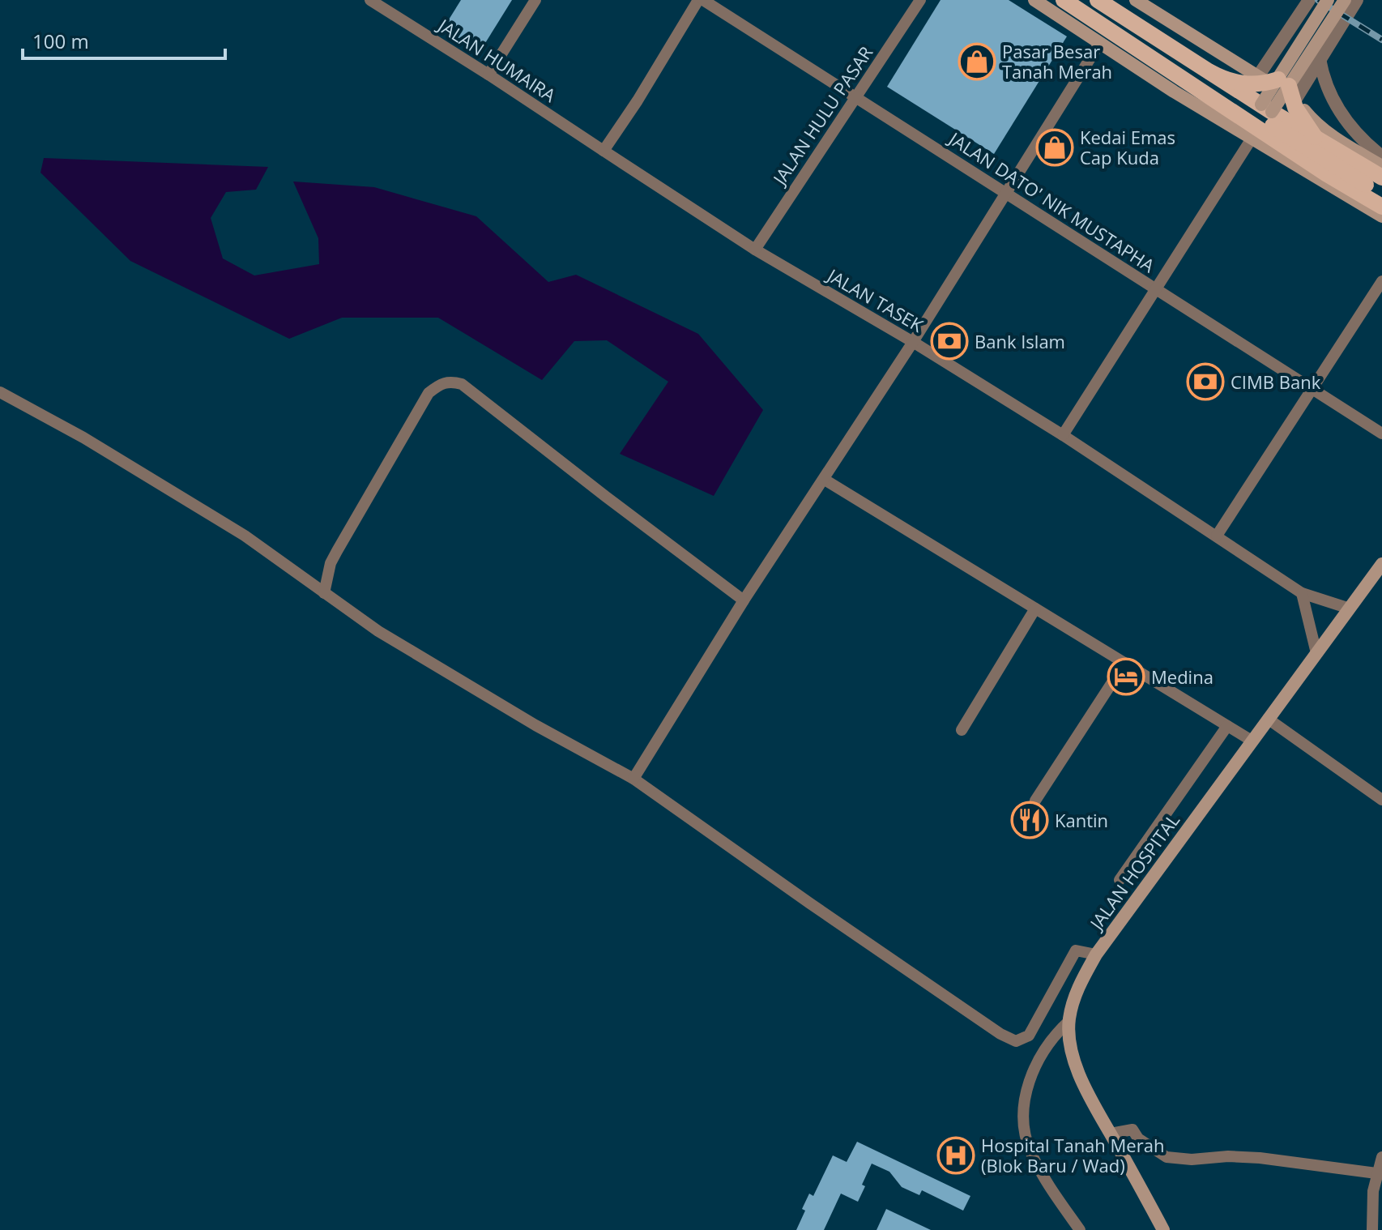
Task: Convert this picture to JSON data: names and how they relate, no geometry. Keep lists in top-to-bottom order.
{
  "streets": {
    "main road": ["JALAN HOSPITAL"],
    "street": [
      "JALAN HUMAIRA",
      "JALAN HULU PASAR",
      "JALAN DATO' NIK MUSTAPHA",
      "JALAN TASEK"
    ]
  },
  "crossings": [
    ["JALAN HUMAIRA", "JALAN TASEK"],
    ["JALAN HULU PASAR", "JALAN DATO' NIK MUSTAPHA"],
    ["JALAN HULU PASAR", "JALAN TASEK"],
    ["JALAN TASEK", "JALAN HOSPITAL"]
  ],
  "places": {
    "shop": ["Pasar Besar Tanah Merah", "Kedai Emas Cap Kuda"],
    "bank": ["Bank Islam", "CIMB Bank"],
    "hotel": ["Medina"],
    "restaurant": ["Kantin"],
    "hospital": ["Hospital Tanah Merah (Blok Baru / Wad)"]
  },
  "scale_bar": "100 m"
}
